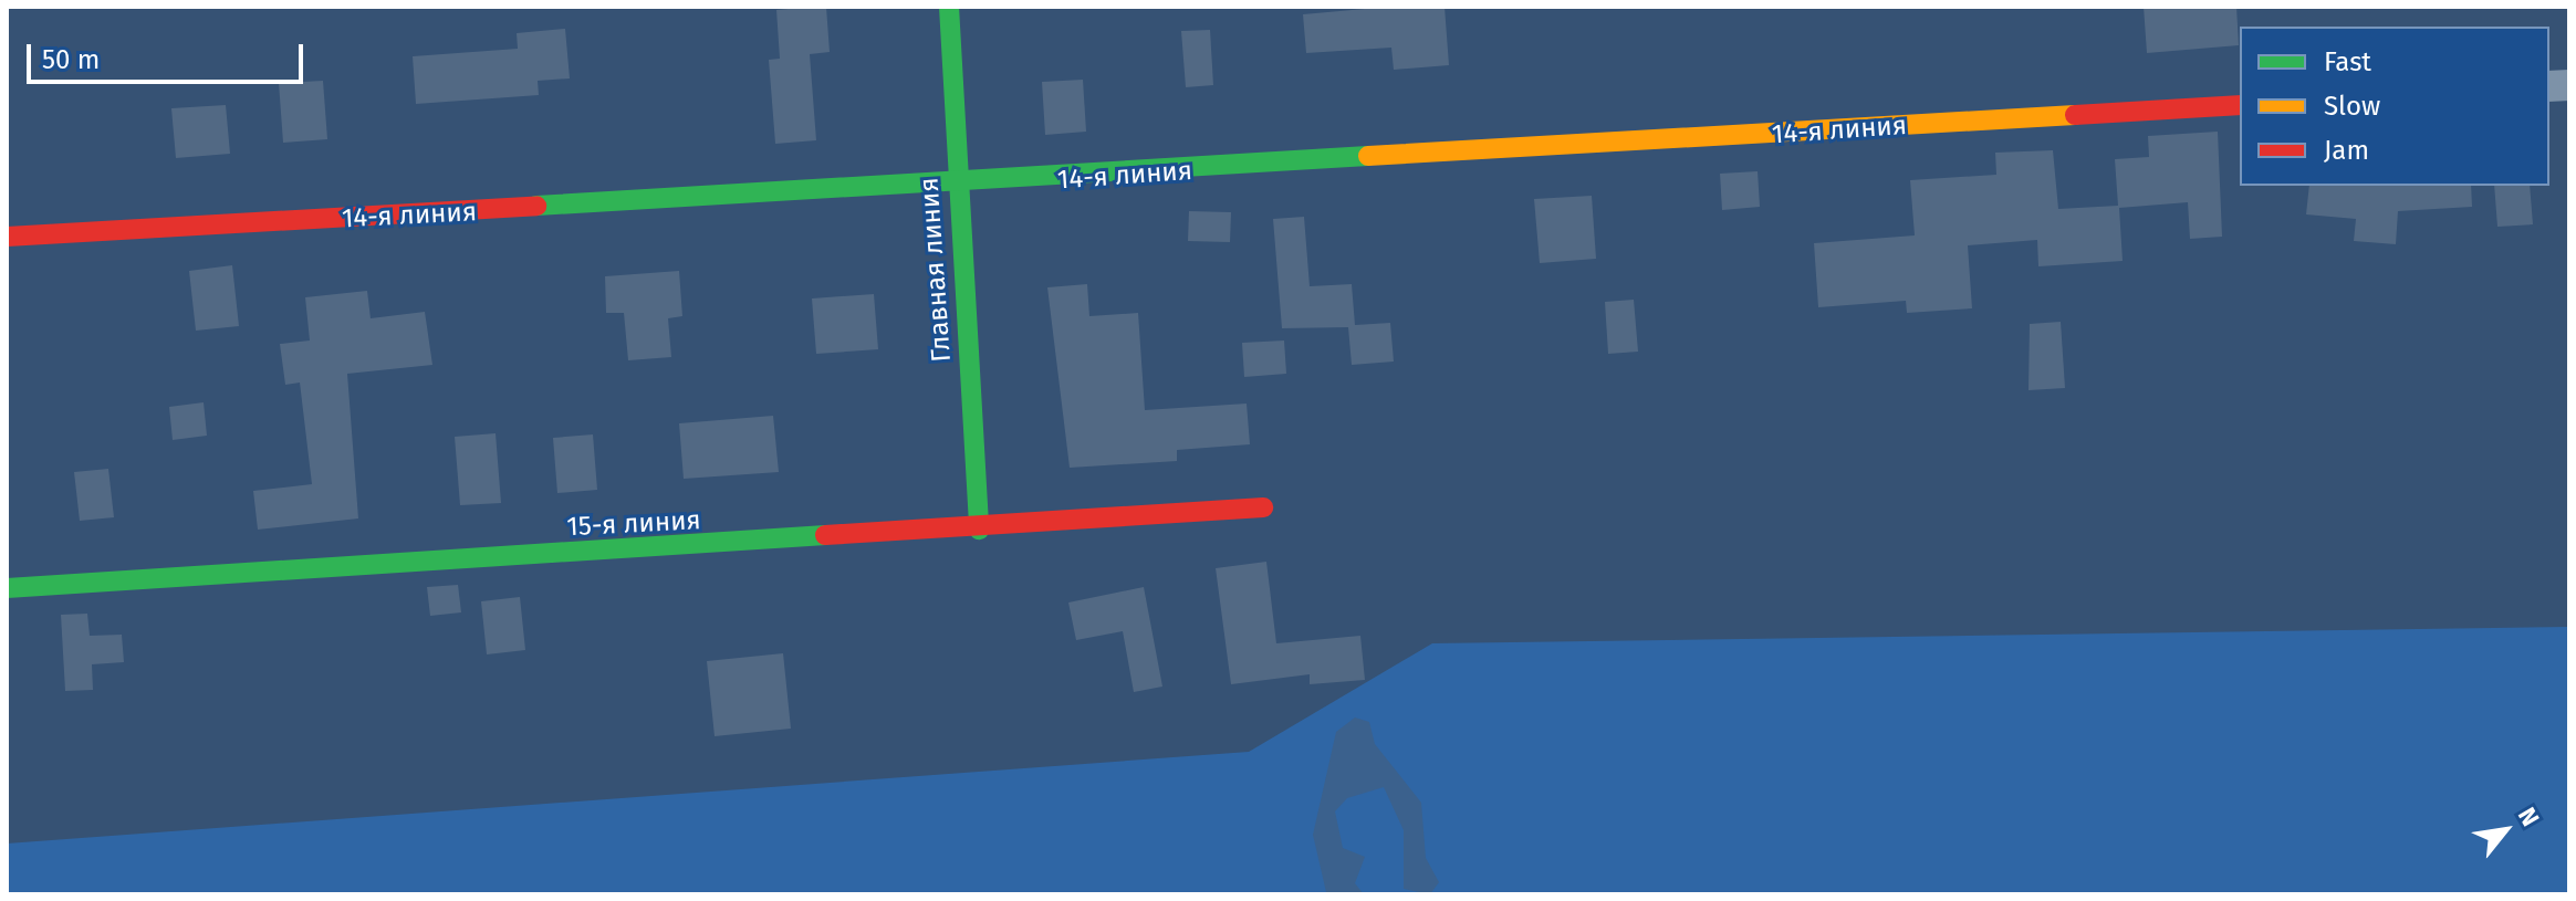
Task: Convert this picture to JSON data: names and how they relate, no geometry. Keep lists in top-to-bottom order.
{
  "streets": {
    "street": ["14-я линия", "Главная линия", "15-я линия"]
  },
  "crossings": [
    ["14-я линия", "Главная линия"],
    ["Главная линия", "15-я линия"]
  ],
  "legend": ["Fast", "Slow", "Jam"],
  "scale_bar": "50 m",
  "north": "top right"
}
